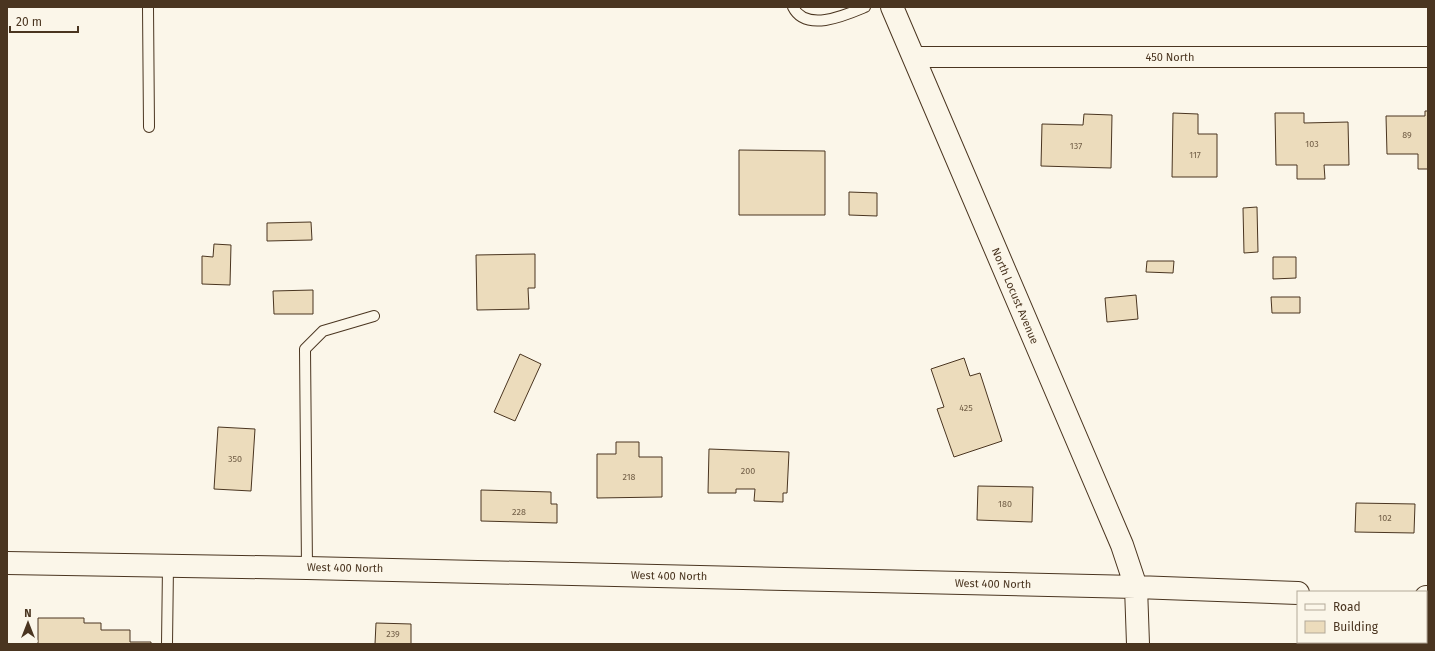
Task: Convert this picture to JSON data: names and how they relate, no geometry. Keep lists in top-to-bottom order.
{
  "streets": {
    "street": ["450 North", "North Locust Avenue", "West 400 North"]
  },
  "crossings": [
    ["450 North", "North Locust Avenue"],
    ["North Locust Avenue", "West 400 North"]
  ],
  "house_numbers": [
    "89",
    "103",
    "137",
    "117",
    "425",
    "350",
    "200",
    "218",
    "180",
    "228",
    "102",
    "239"
  ],
  "legend": ["Road", "Building"],
  "scale_bar": "20 m",
  "north": "top"
}
